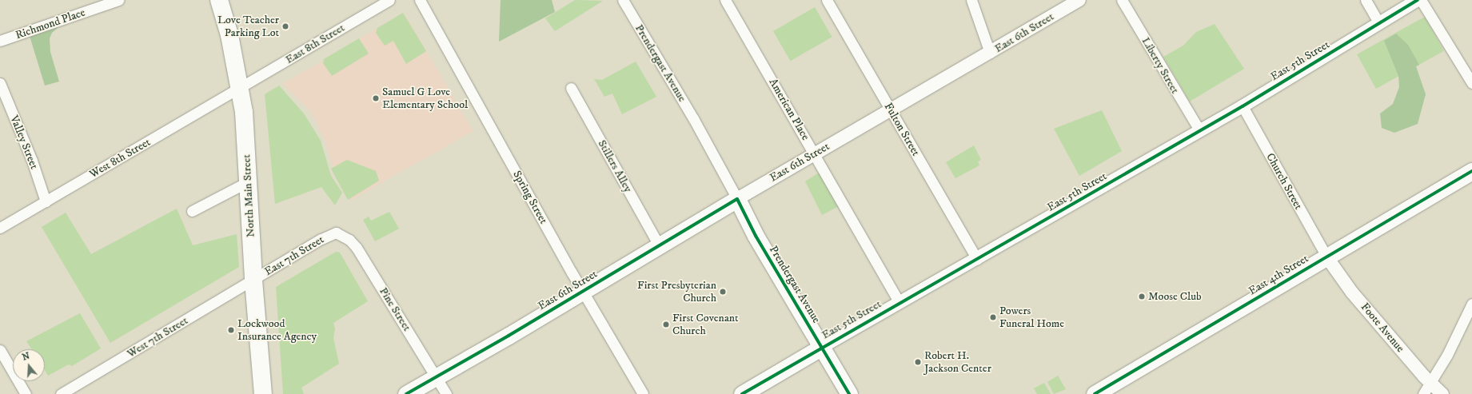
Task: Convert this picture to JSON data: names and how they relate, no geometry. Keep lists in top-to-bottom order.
{
  "streets": {
    "highway": ["North Main Street"],
    "main road": [
      "East 6th Street",
      "East 5th Street",
      "Prendergast Avenue",
      "East 4th Street"
    ],
    "street": [
      "Richmond Place",
      "East 8th Street",
      "Liberty Street",
      "American Place",
      "Fulton Street",
      "Valley Street",
      "West 8th Street",
      "Stillers Alley",
      "Church Street",
      "Spring Street",
      "East 7th Street",
      "Pine Street",
      "Foote Avenue",
      "West 7th Street"
    ]
  },
  "crossings": [
    ["East 6th Street", "Prendergast Avenue"],
    ["East 6th Street", "American Place"],
    ["East 6th Street", "Fulton Street"],
    ["East 6th Street", "Stillers Alley"],
    ["East 6th Street", "Spring Street"],
    ["East 6th Street", "Pine Street"],
    ["East 8th Street", "West 8th Street"],
    ["East 8th Street", "North Main Street"],
    ["East 5th Street", "Prendergast Avenue"],
    ["East 5th Street", "Liberty Street"],
    ["East 5th Street", "American Place"],
    ["East 5th Street", "Fulton Street"],
    ["East 5th Street", "Church Street"],
    ["Valley Street", "West 8th Street"],
    ["West 8th Street", "North Main Street"],
    ["Church Street", "East 4th Street"],
    ["Church Street", "Foote Avenue"],
    ["North Main Street", "East 7th Street"],
    ["North Main Street", "West 7th Street"],
    ["East 7th Street", "Pine Street"],
    ["East 7th Street", "West 7th Street"],
    ["East 4th Street", "Foote Avenue"]
  ],
  "places": [
    "Love Teacher Parking Lot",
    "Samuel G Love Elementary School",
    "First Presbyterian Church",
    "Moose Club",
    "Powers Funeral Home",
    "First Covenant Church",
    "Lockwood Insurance Agency",
    "Robert H. Jackson Center"
  ],
  "north": "top"
}
